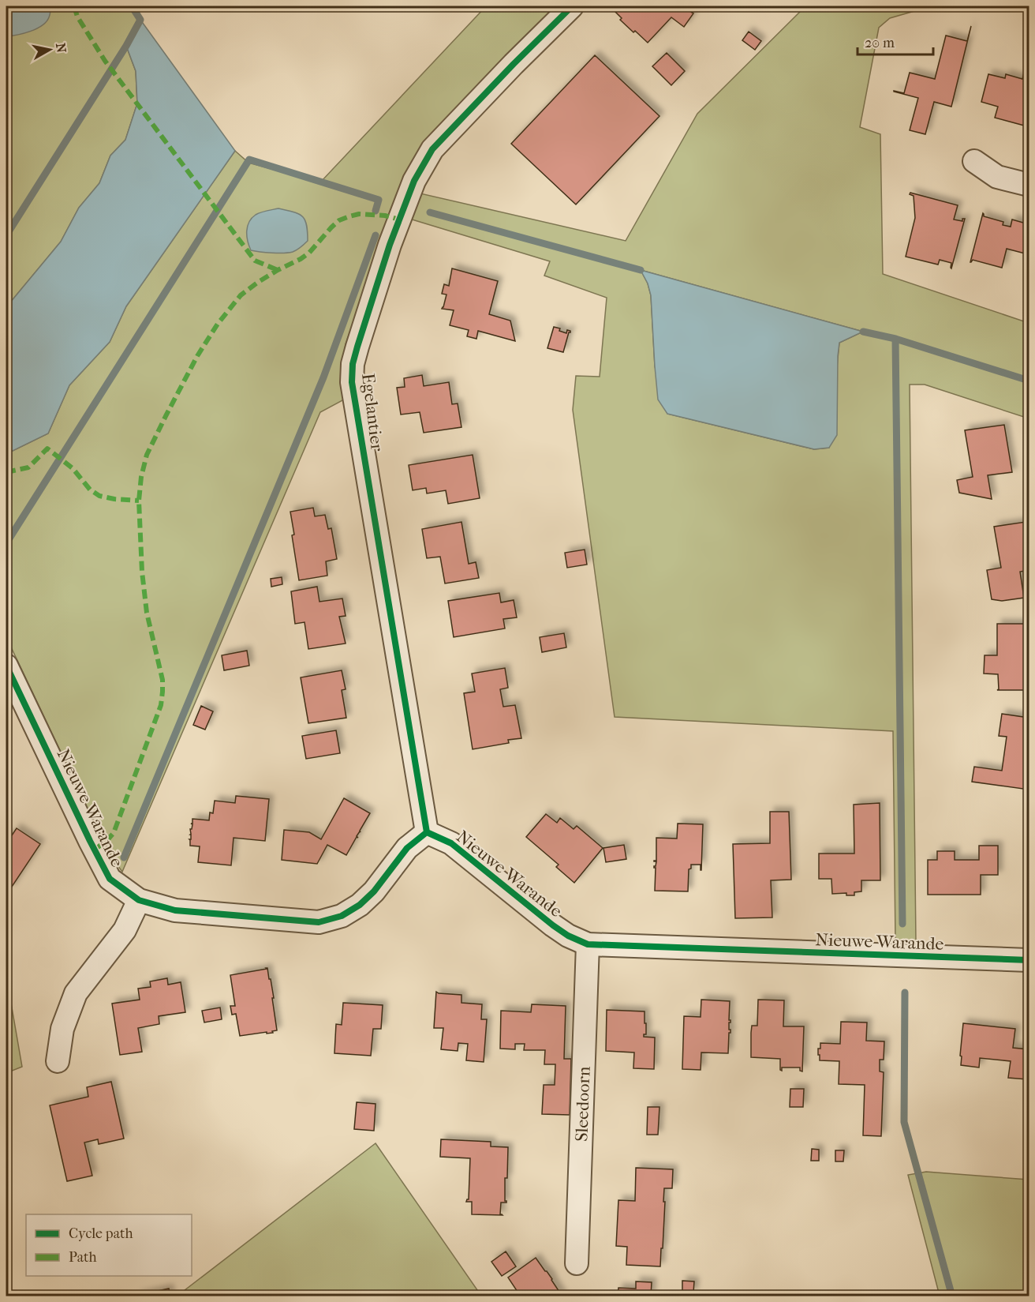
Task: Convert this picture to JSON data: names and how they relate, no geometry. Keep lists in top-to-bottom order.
{
  "streets": {
    "street": ["Egelantier", "Nieuwe Warande", "Sleedoorn"]
  },
  "crossings": [
    ["Egelantier", "Nieuwe Warande"],
    ["Nieuwe Warande", "Sleedoorn"]
  ],
  "legend": ["Cycle path", "Path"],
  "scale_bar": "20 m",
  "north": "right"
}
